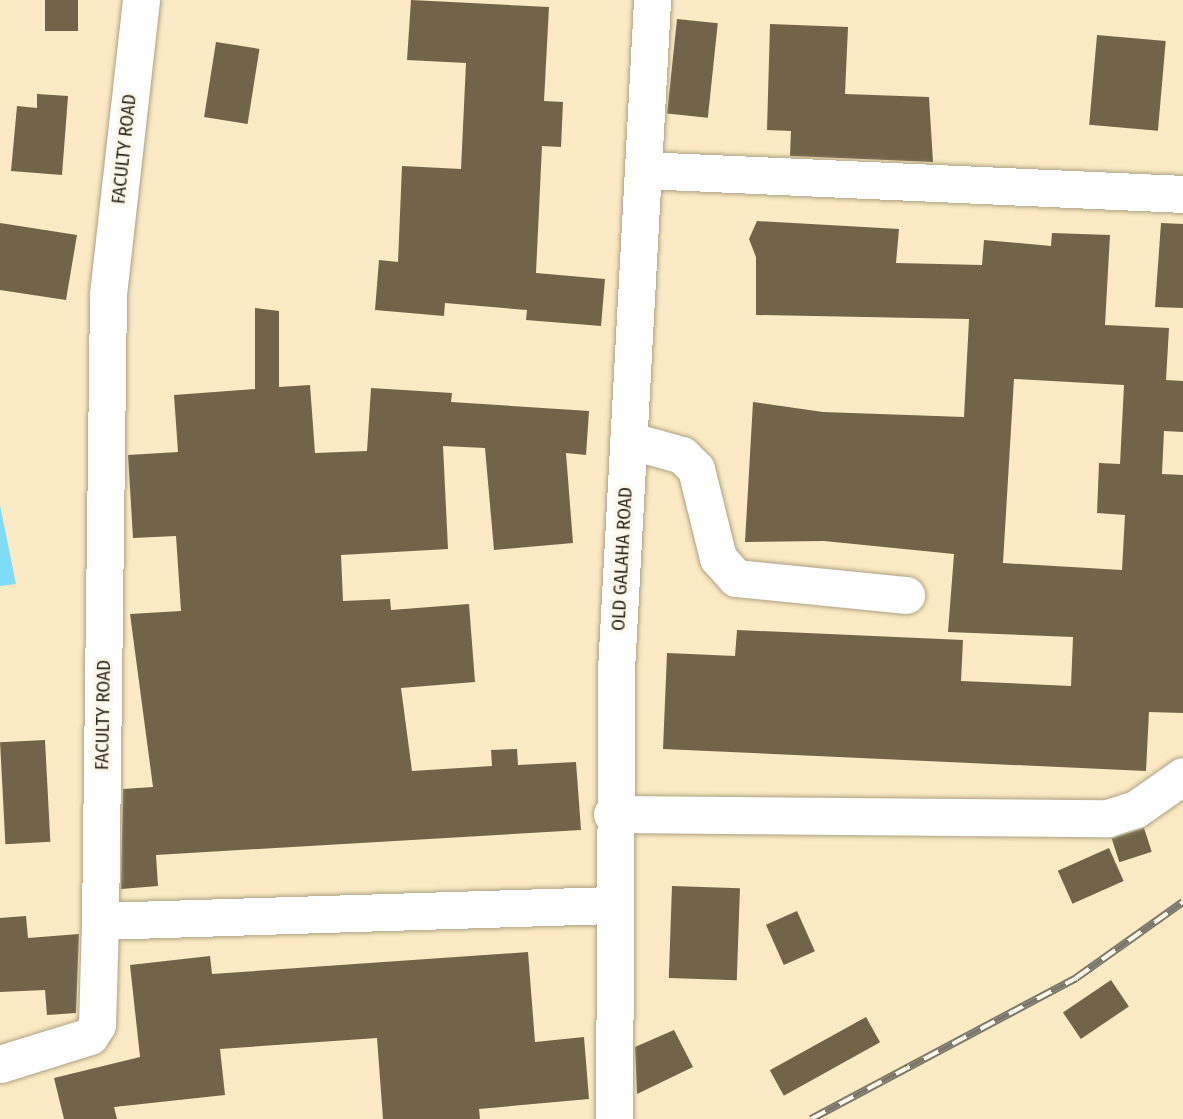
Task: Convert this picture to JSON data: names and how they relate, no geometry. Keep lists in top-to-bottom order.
{
  "streets": {
    "lane": ["FACULTY ROAD", "OLD GALAHA ROAD"]
  }
}
